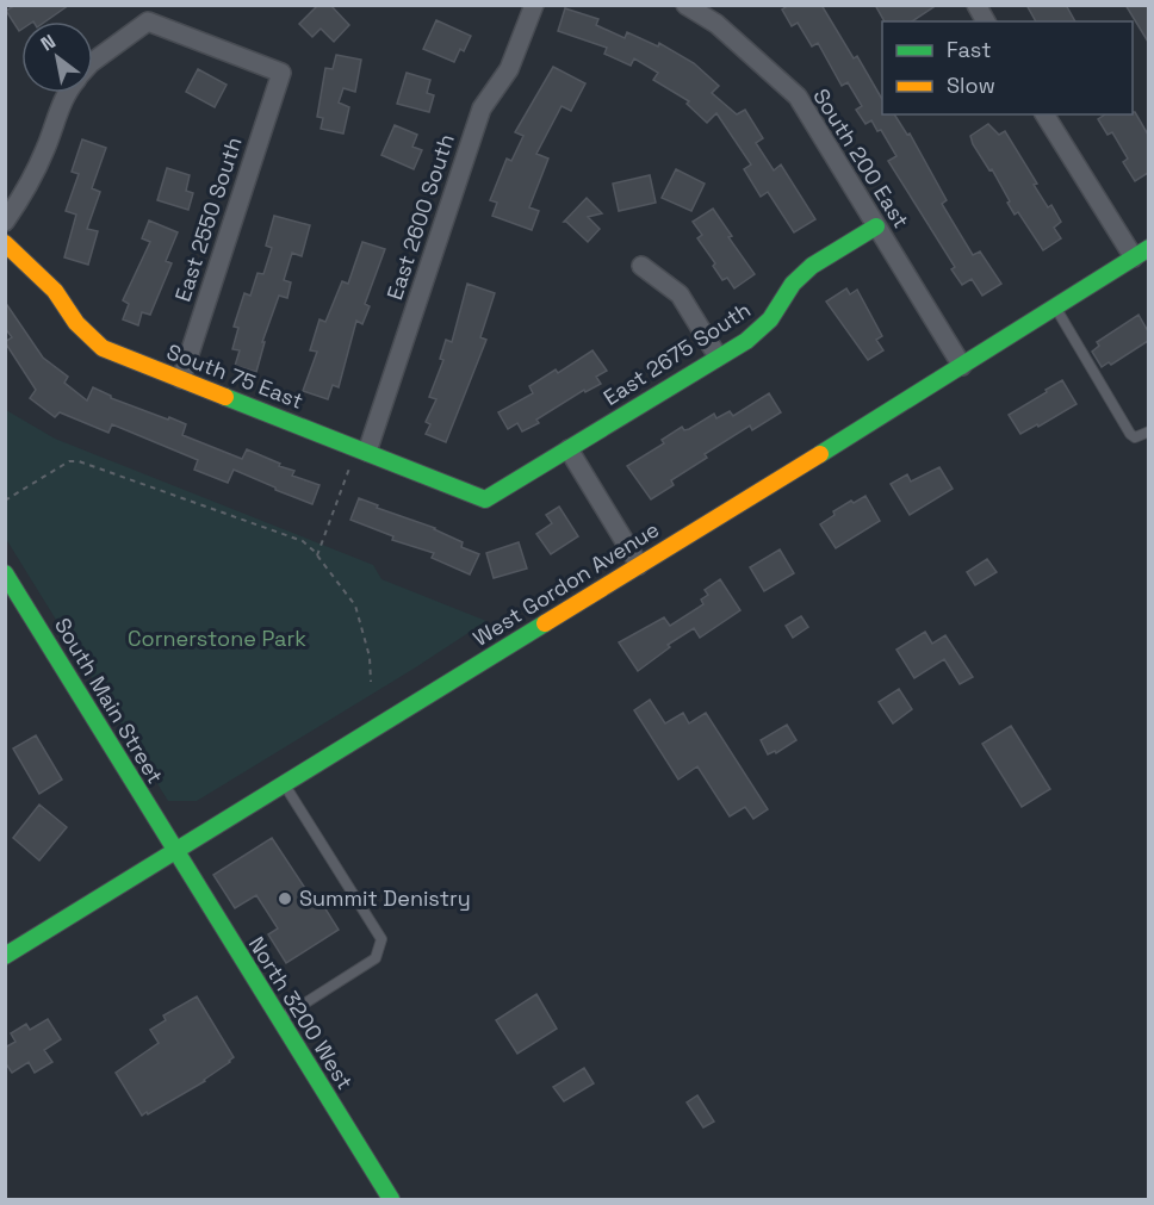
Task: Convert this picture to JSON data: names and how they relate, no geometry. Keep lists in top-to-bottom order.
{
  "streets": {
    "street": [
      "South 200 East",
      "East 2600 South",
      "East 2550 South",
      "East 2675 South",
      "South 75 East",
      "West Gordon Avenue",
      "South Main Street",
      "North 3200 West"
    ]
  },
  "crossings": [
    ["South 200 East", "East 2675 South"],
    ["South 200 East", "West Gordon Avenue"],
    ["East 2600 South", "South 75 East"],
    ["East 2550 South", "South 75 East"],
    ["East 2675 South", "South 75 East"],
    ["West Gordon Avenue", "South Main Street"],
    ["West Gordon Avenue", "North 3200 West"],
    ["South Main Street", "North 3200 West"]
  ],
  "parks": ["Cornerstone Park"],
  "places": ["Summit Denistry"],
  "legend": ["Fast", "Slow"],
  "north": "top left"
}
